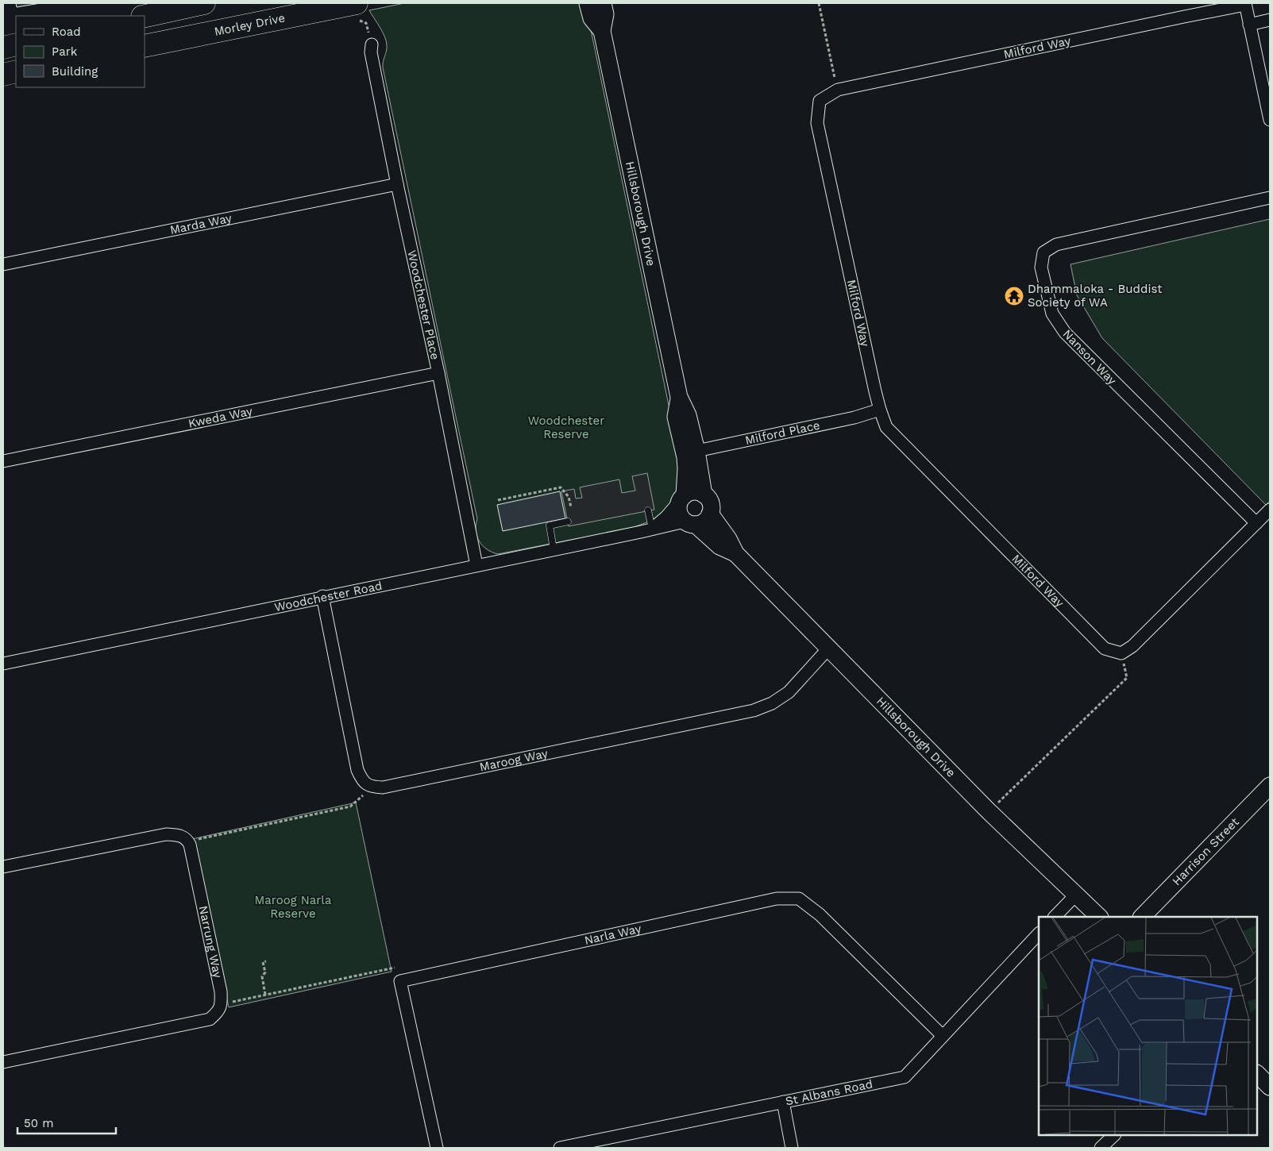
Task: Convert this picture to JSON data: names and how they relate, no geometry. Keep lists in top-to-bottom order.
{
  "streets": {
    "highway": ["Morley Drive"],
    "street": [
      "Milford Way",
      "Hillsborough Drive",
      "Marda Way",
      "Woodchester Place",
      "Nanson Way",
      "Kweda Way",
      "Milford Place",
      "Woodchester Road",
      "Maroog Way",
      "Harrison Street",
      "Narla Way",
      "Narrung Way",
      "St Albans Road"
    ]
  },
  "crossings": [
    ["Milford Way", "Milford Place"],
    ["Hillsborough Drive", "Milford Place"],
    ["Hillsborough Drive", "Woodchester Road"],
    ["Hillsborough Drive", "Maroog Way"],
    ["Marda Way", "Woodchester Place"],
    ["Woodchester Place", "Kweda Way"],
    ["Woodchester Place", "Woodchester Road"],
    ["Narla Way", "St Albans Road"]
  ],
  "parks": ["Woodchester Reserve", "Maroog Narla Reserve"],
  "places": {
    "temple": ["Dhammaloka - Buddist Society of WA"]
  },
  "legend": ["Road", "Park", "Building"],
  "scale_bar": "50 m"
}
